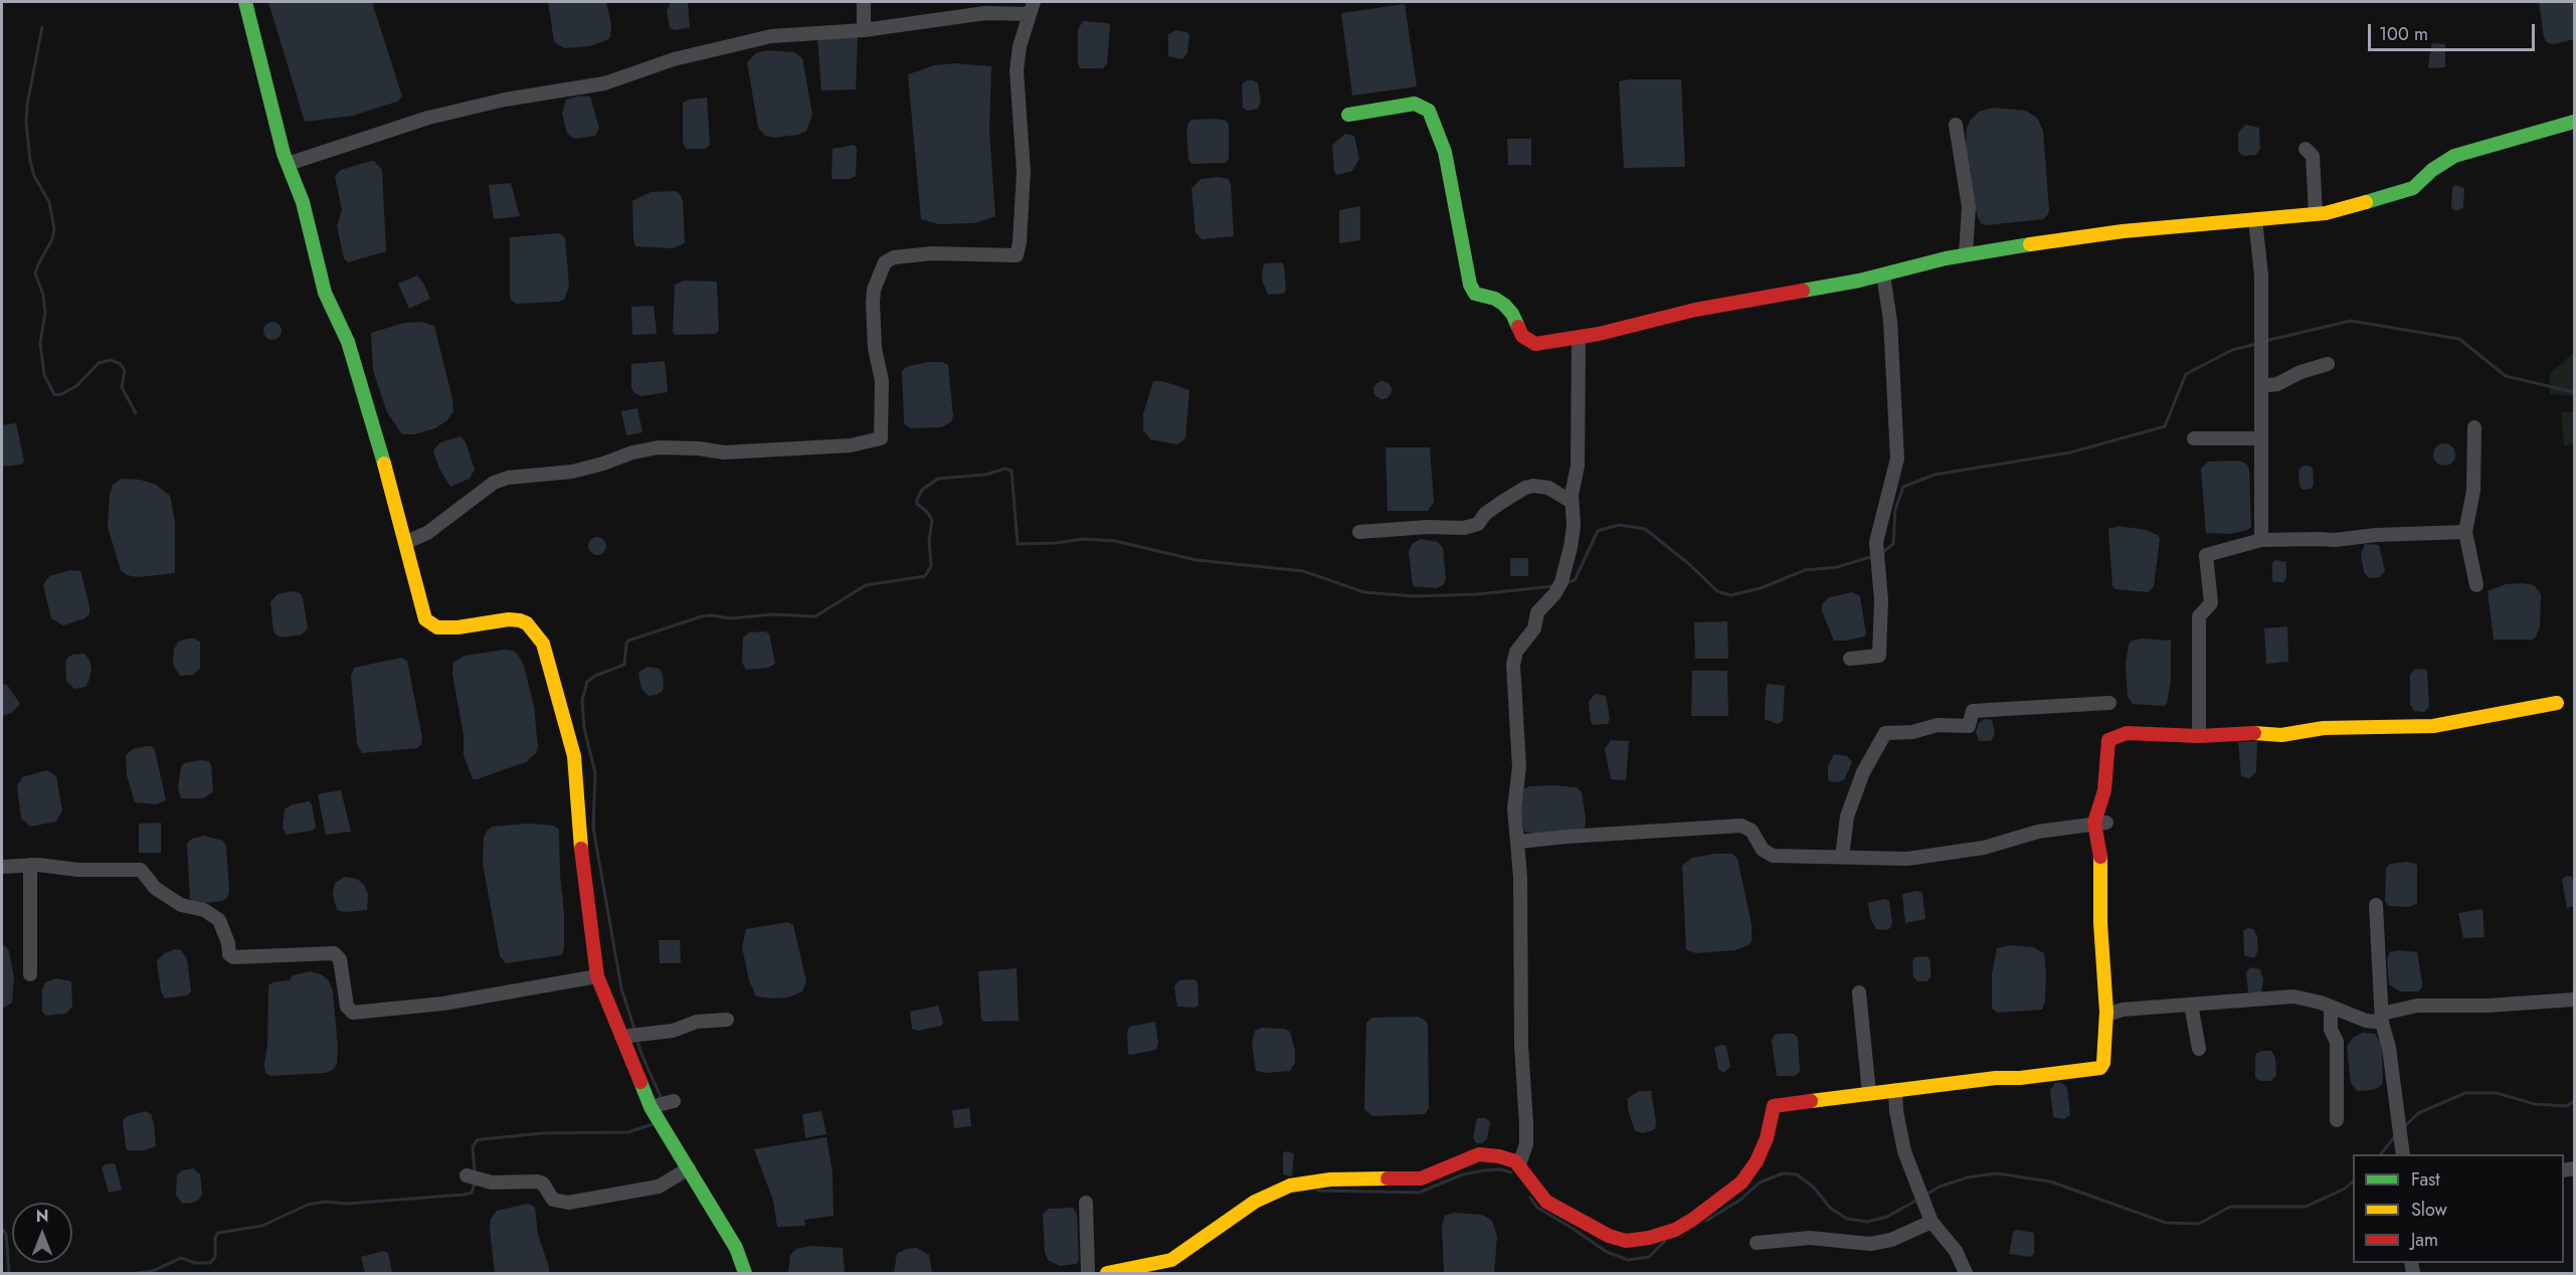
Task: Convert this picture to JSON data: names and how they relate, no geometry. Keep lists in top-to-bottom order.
{
  "legend": ["Fast", "Slow", "Jam"],
  "scale_bar": "100 m",
  "north": "top"
}
